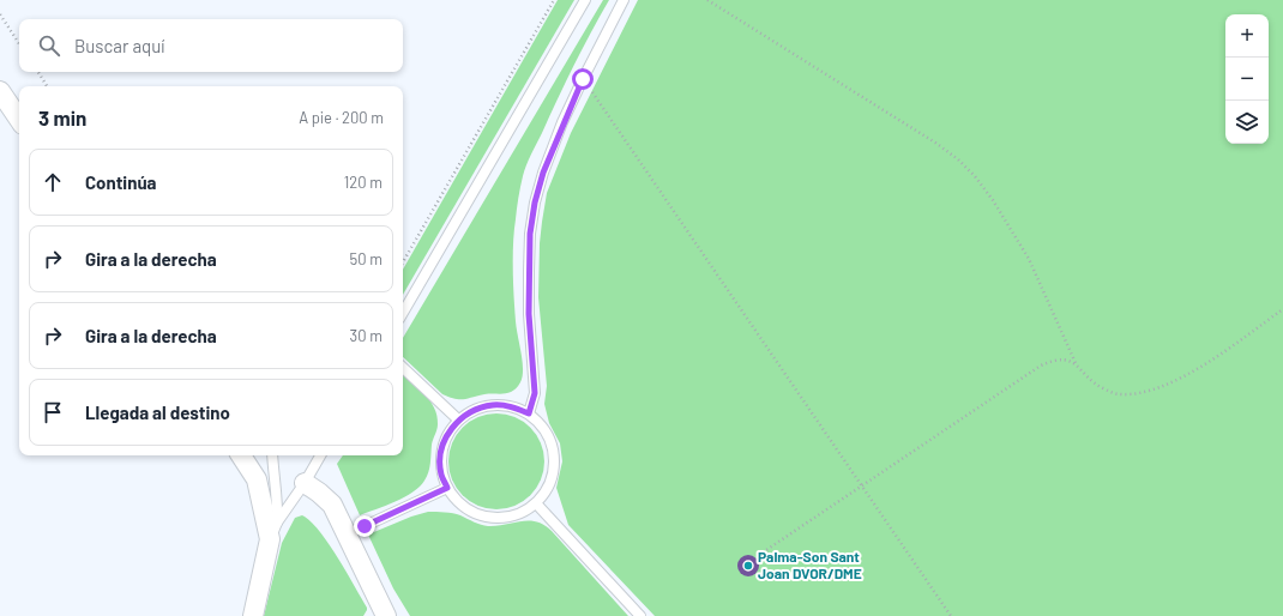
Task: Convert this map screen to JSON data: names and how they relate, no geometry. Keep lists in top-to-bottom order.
{
  "places": ["Palma-Son Sant Joan DVOR/DME"],
  "page": {
    "map_buttons": ["+", "−"],
    "search": "Buscar aquí",
    "heading": ["3 min", "A pie · 200 m"],
    "list": [
      ["Continúa", "120 m"],
      ["Gira a la derecha", "50 m"],
      ["Gira a la derecha", "30 m"],
      "Llegada al destino"
    ]
  }
}
